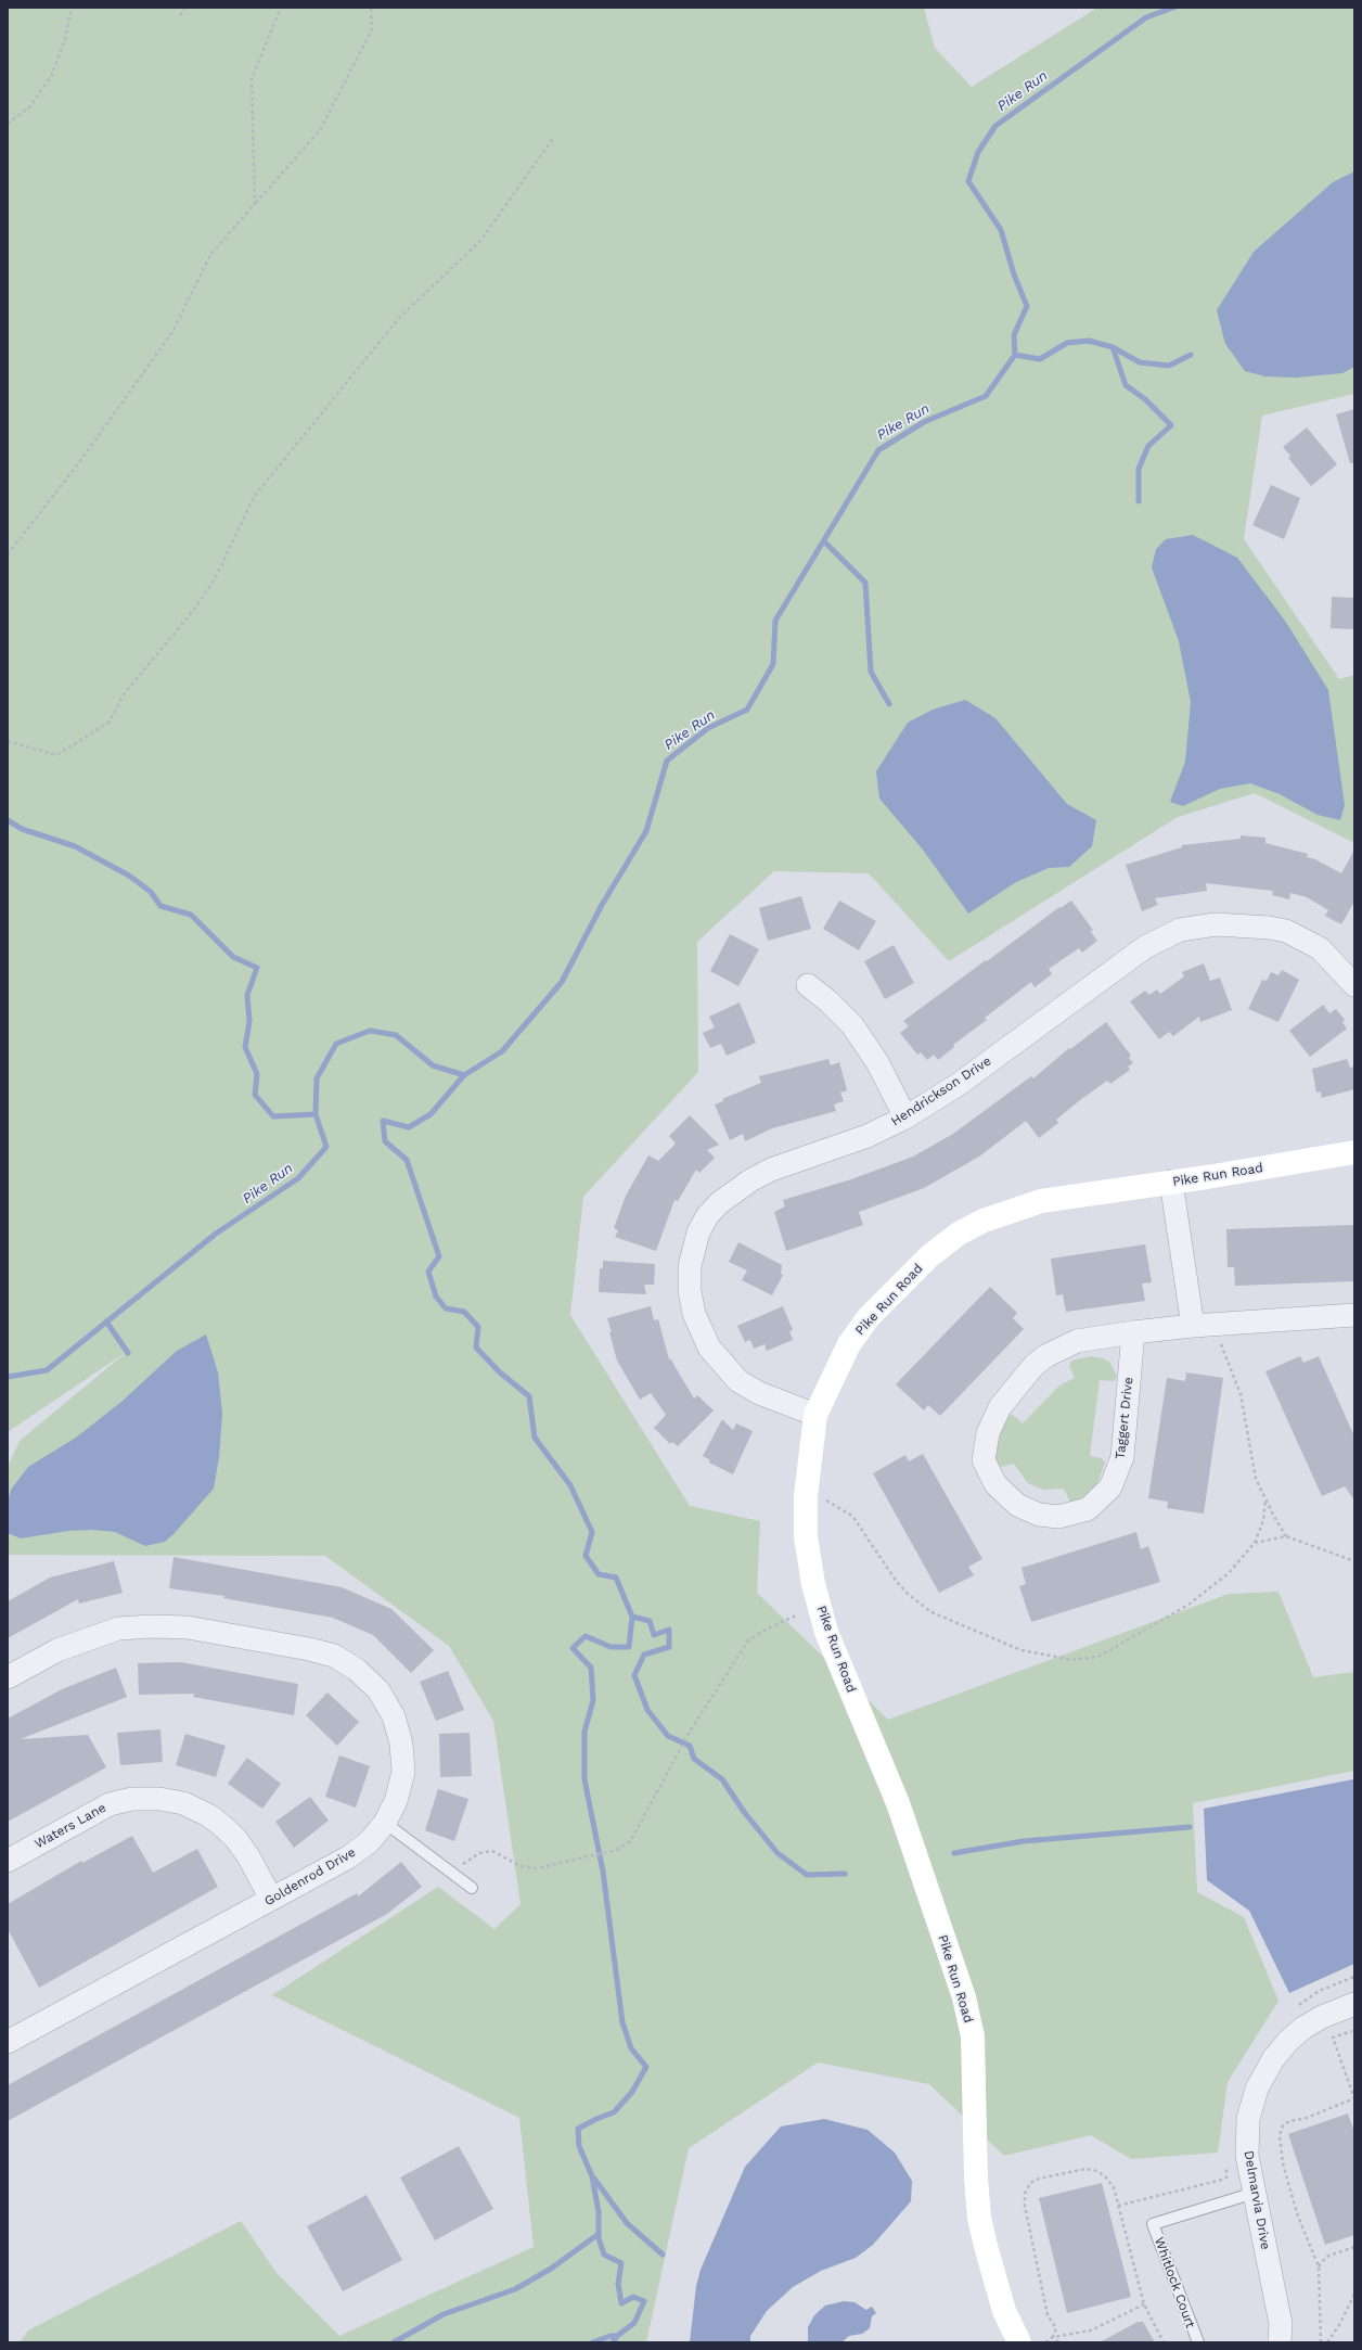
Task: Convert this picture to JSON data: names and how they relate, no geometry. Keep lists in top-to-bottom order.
{
  "streets": {
    "street": [
      "Hendrickson Drive",
      "Pike Run Road",
      "Taggert Drive",
      "Waters Lane",
      "Goldenrod Drive",
      "Delmarvia Drive"
    ],
    "lane": ["Whitlock Court"]
  },
  "crossings": [
    ["Hendrickson Drive", "Pike Run Road"],
    ["Waters Lane", "Goldenrod Drive"],
    ["Delmarvia Drive", "Whitlock Court"]
  ],
  "water": ["Pike Run"]
}
